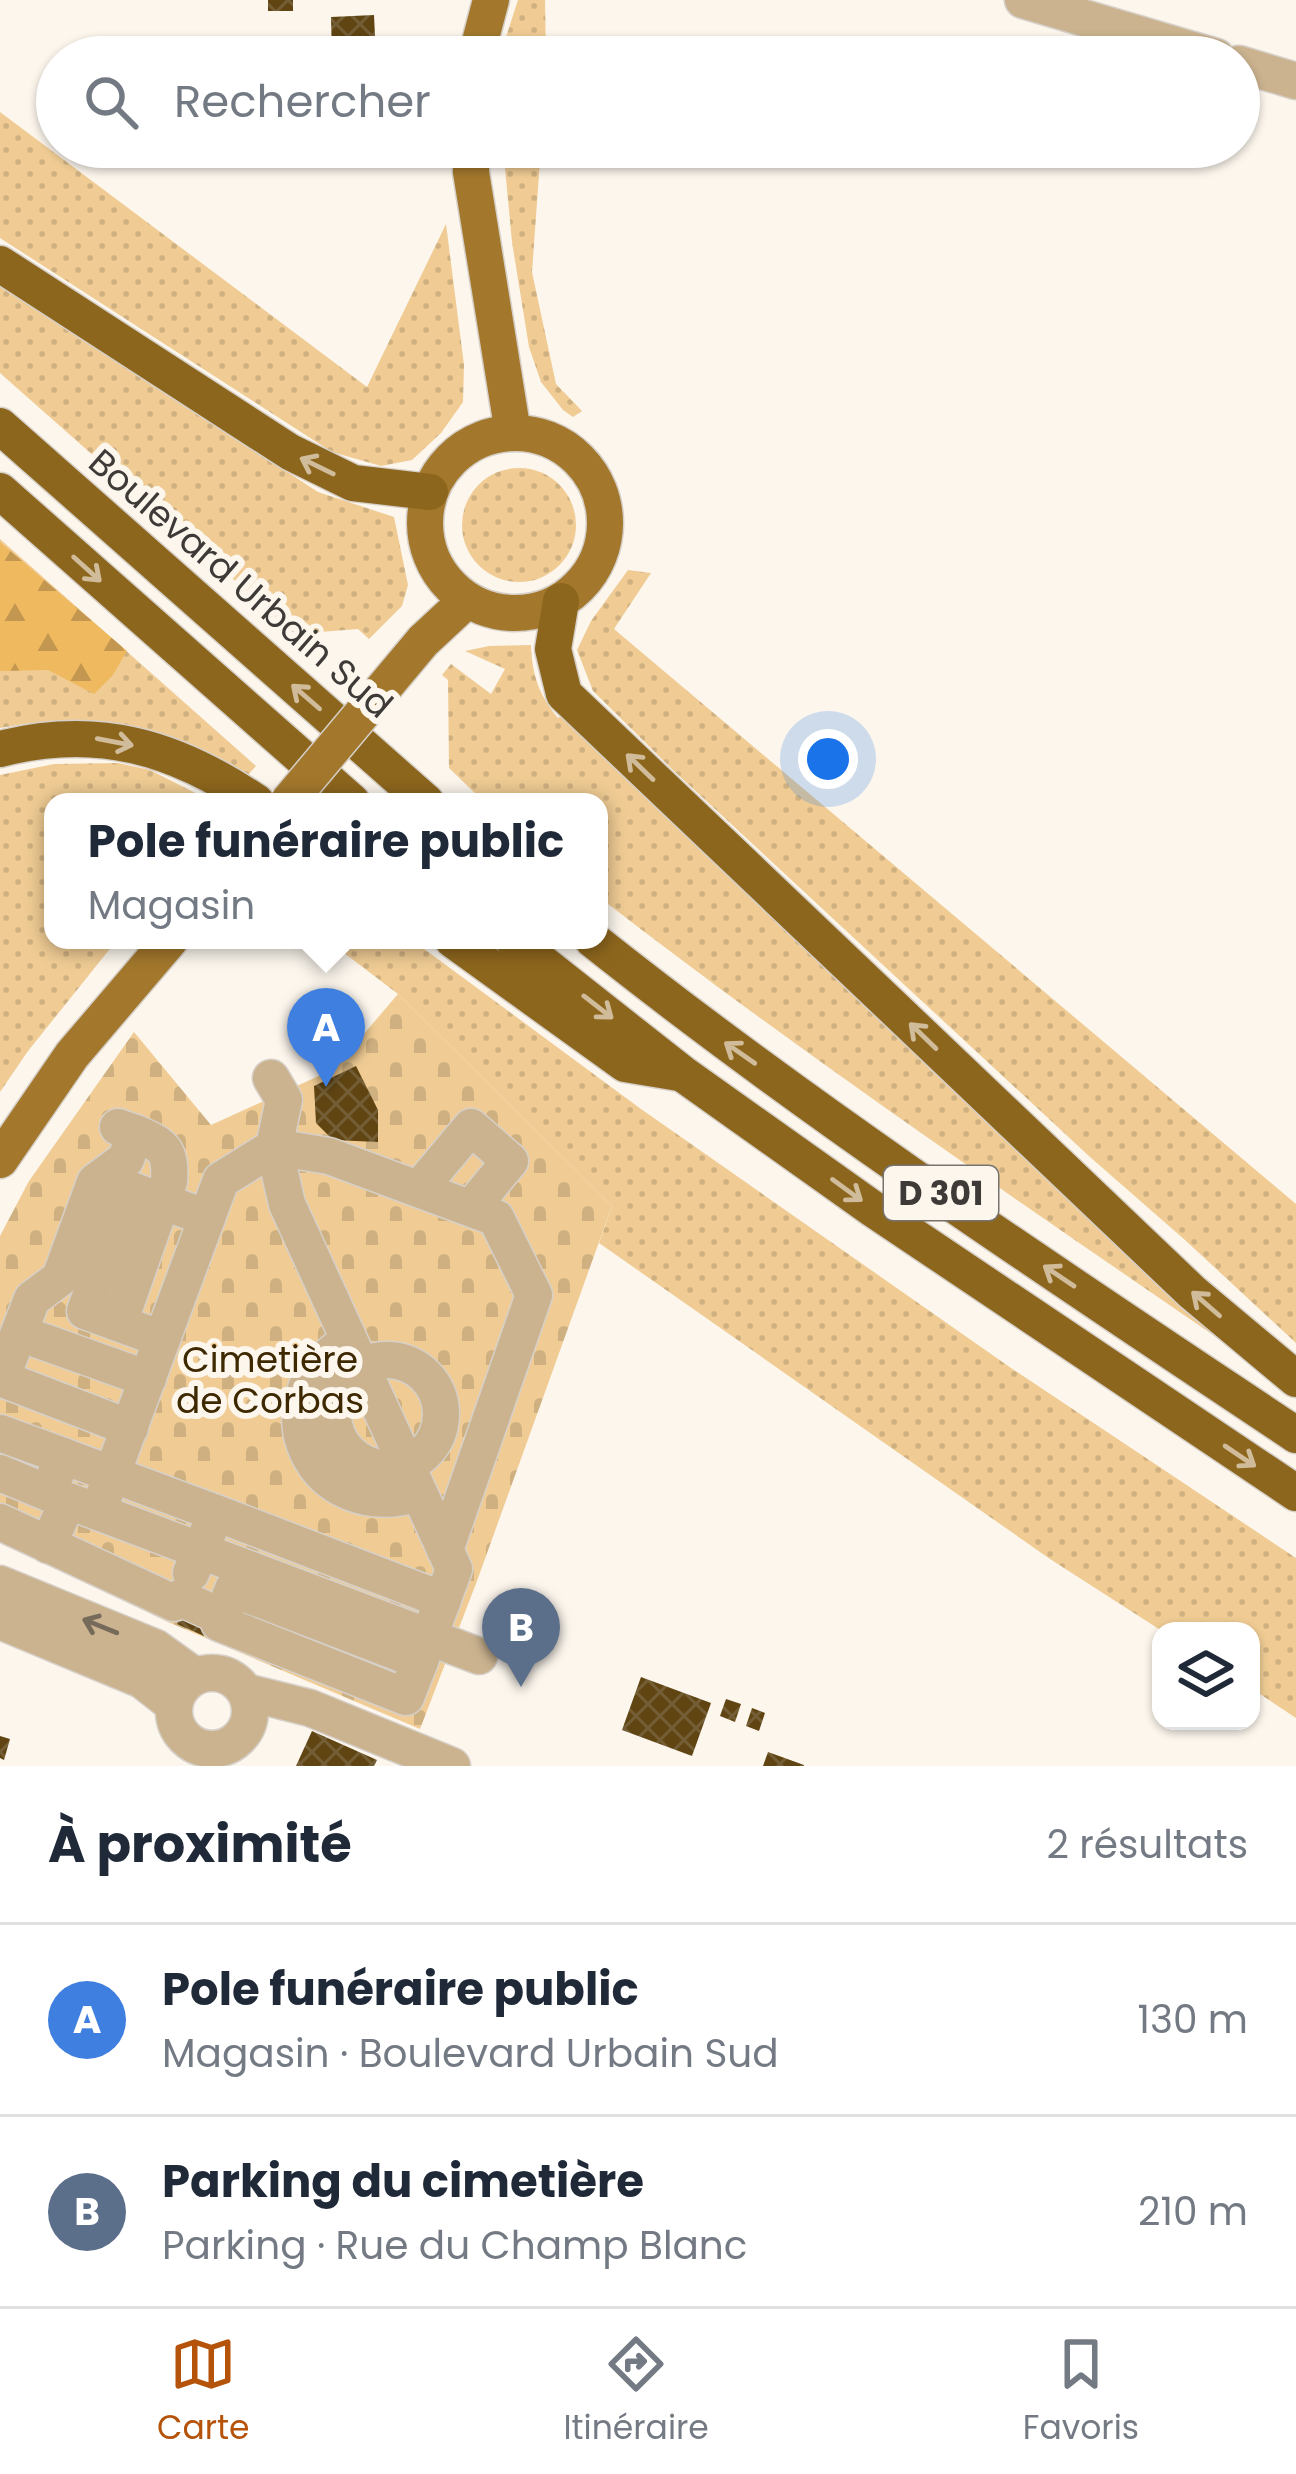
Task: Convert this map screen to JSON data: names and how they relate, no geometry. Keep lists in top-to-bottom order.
{
  "streets": {
    "highway": ["Boulevard Urbain Sud", "D 301"]
  },
  "parks": ["Cimetière de Corbas"],
  "page": {
    "search": "Rechercher",
    "popup": ["Pole funéraire public", "Magasin"],
    "pins": ["A", "B"],
    "heading": ["À proximité", "2 résultats"],
    "list": [
      {
        "mark": "A",
        "name": "Pole funéraire public",
        "note": "Magasin · Boulevard Urbain Sud",
        "value": "130 m"
      },
      {
        "mark": "B",
        "name": "Parking du cimetière",
        "note": "Parking · Rue du Champ Blanc",
        "value": "210 m"
      }
    ],
    "nav": ["Carte", "Itinéraire", "Favoris"]
  }
}
